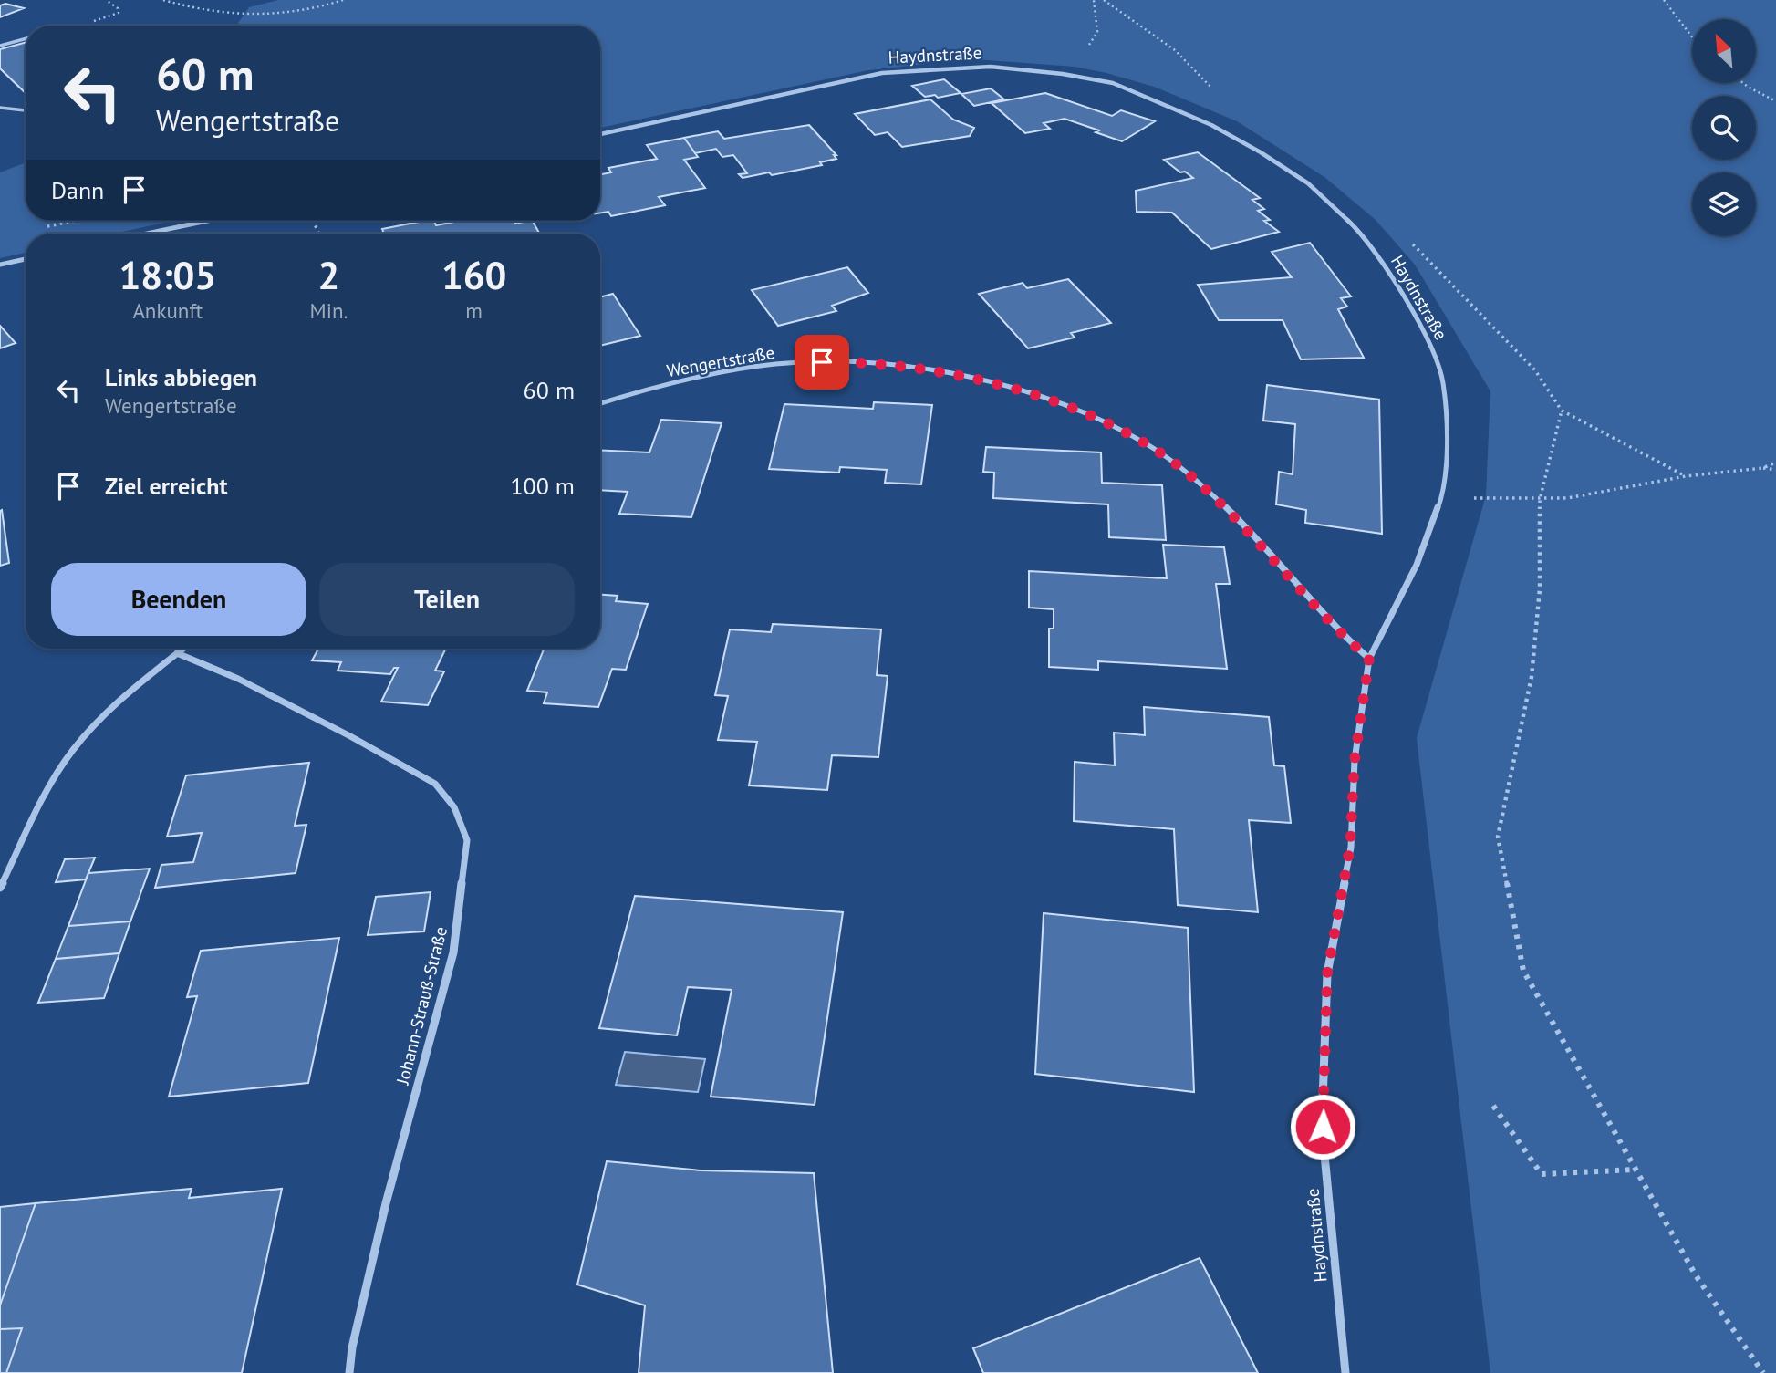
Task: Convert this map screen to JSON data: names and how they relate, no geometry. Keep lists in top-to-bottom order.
{
  "streets": {
    "street": ["Haydnstraße", "Wengertstraße", "Johann-Strauß-Straße"]
  },
  "crossings": [
    ["Haydnstraße", "Wengertstraße"]
  ],
  "north": "top left",
  "page": {
    "turn": ["60 m", "Wengertstraße"],
    "then": "Dann",
    "eta": [
      "18:05",
      "Ankunft",
      "2",
      "Min.",
      "160",
      "m"
    ],
    "list": [
      {
        "name": "Links abbiegen",
        "note": "Wengertstraße",
        "value": "60 m"
      },
      {
        "name": "Ziel erreicht",
        "value": "100 m"
      }
    ],
    "buttons": ["Beenden", "Teilen"]
  }
}
